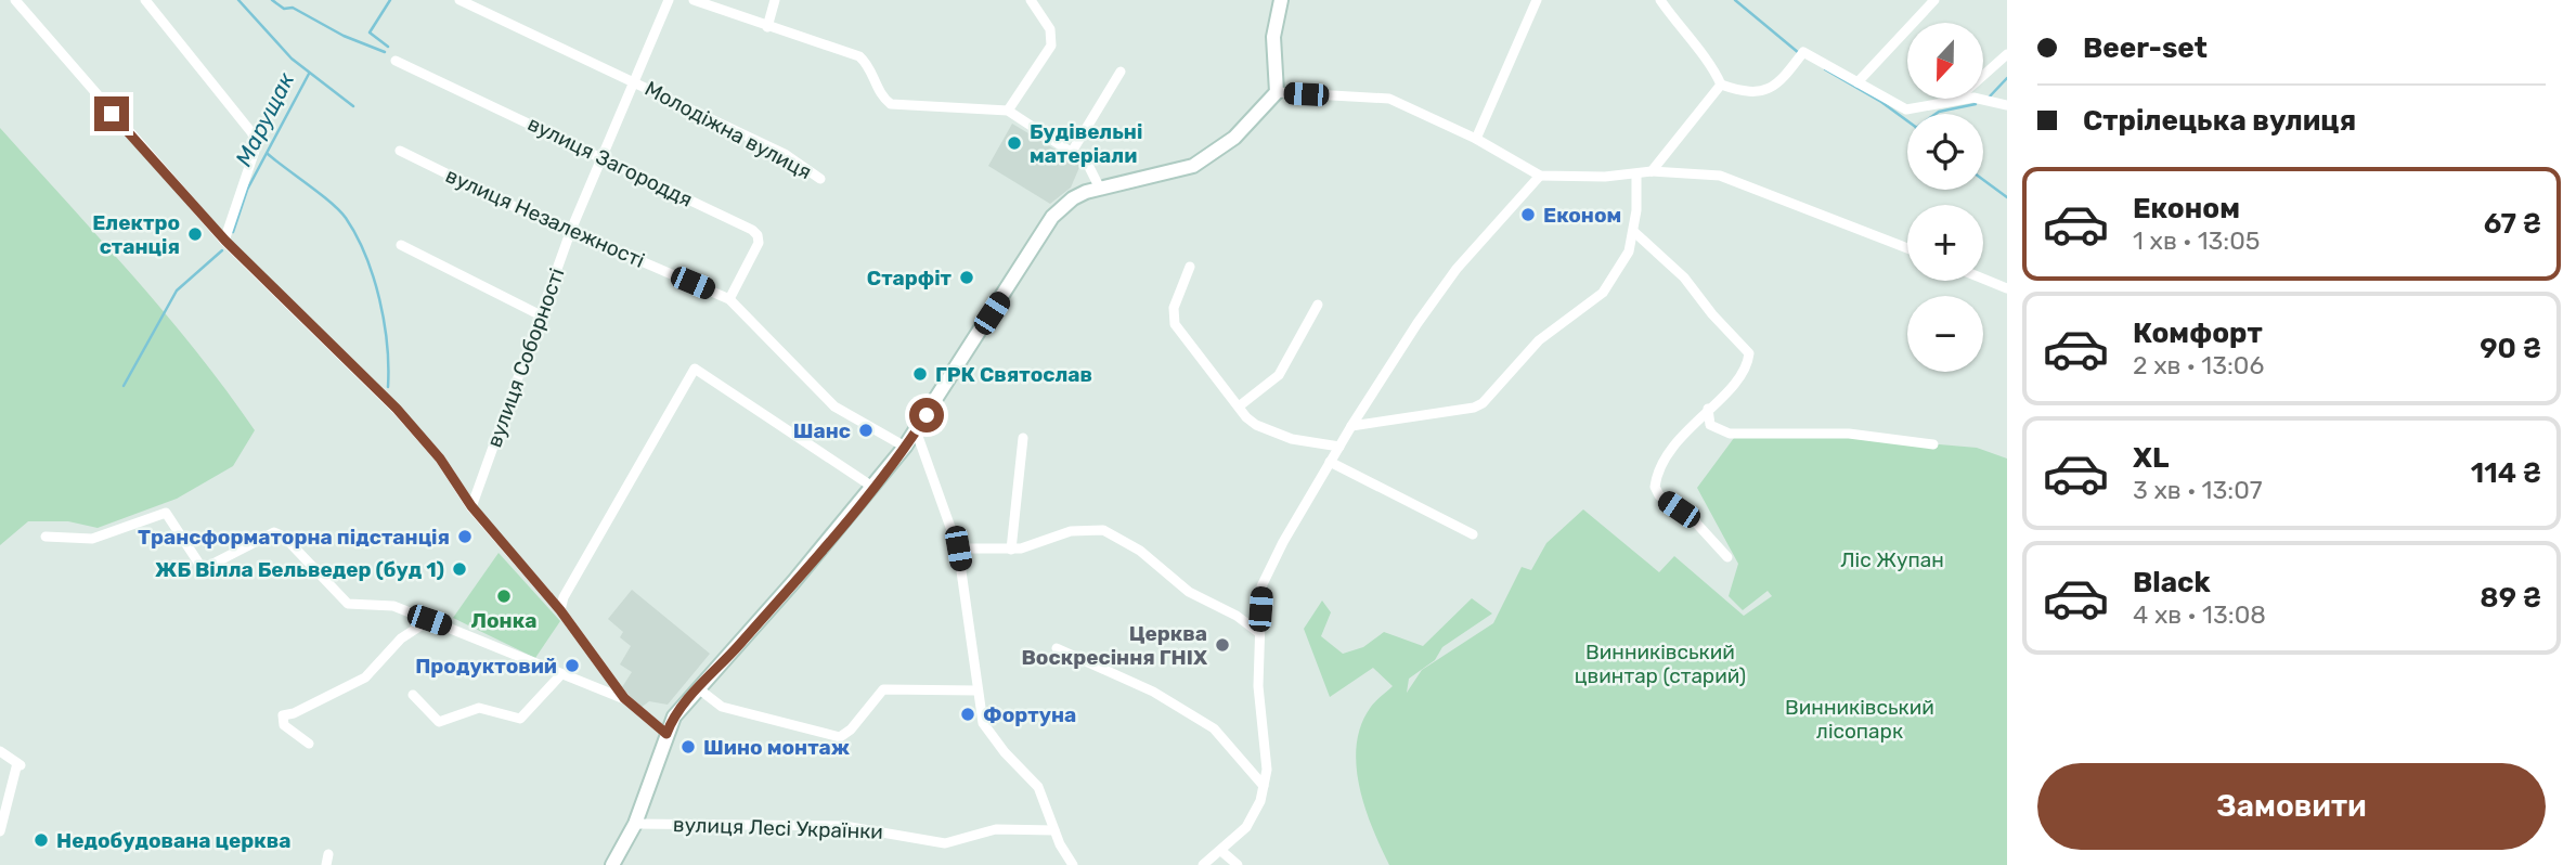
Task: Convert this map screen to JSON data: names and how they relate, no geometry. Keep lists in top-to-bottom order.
{
  "streets": {
    "street": [
      "Молодіжна вулиця",
      "вулиця Загороддя",
      "вулиця Незалежності",
      "вулиця Соборності",
      "вулиця Лесі Українки"
    ]
  },
  "crossings": [
    ["Молодіжна вулиця", "вулиця Соборності"],
    ["вулиця Загороддя", "вулиця Незалежності"],
    ["вулиця Загороддя", "вулиця Соборності"],
    ["вулиця Незалежності", "вулиця Соборності"]
  ],
  "water": ["Марущак"],
  "parks": ["Ліс Жупан", "Винниківський цвинтар (старий)", "Винниківський лісопарк"],
  "places": [
    "Будівельні матеріали",
    "Економ",
    "Електро станція",
    "Старфіт",
    "ГРК Святослав",
    "Шанс",
    "Трансформаторна підстанція",
    "ЖБ Вілла Бельведер (буд 1)",
    "Лонка",
    "Церква Воскресіння ГНІХ",
    "Продуктовий",
    "Фортуна",
    "Шино монтаж",
    "Недобудована церква"
  ],
  "north": "bottom",
  "page": {
    "banner": ["Beer-set", "Стрілецька вулиця"],
    "map_buttons": ["+", "−"],
    "list": [
      {
        "name": "Економ",
        "note": "1 хв · 13:05",
        "value": "67 ₴"
      },
      {
        "name": "Комфорт",
        "note": "2 хв · 13:06",
        "value": "90 ₴"
      },
      {
        "name": "XL",
        "note": "3 хв · 13:07",
        "value": "114 ₴"
      },
      {
        "name": "Black",
        "note": "4 хв · 13:08",
        "value": "89 ₴"
      }
    ],
    "buttons": "Замовити"
  }
}
